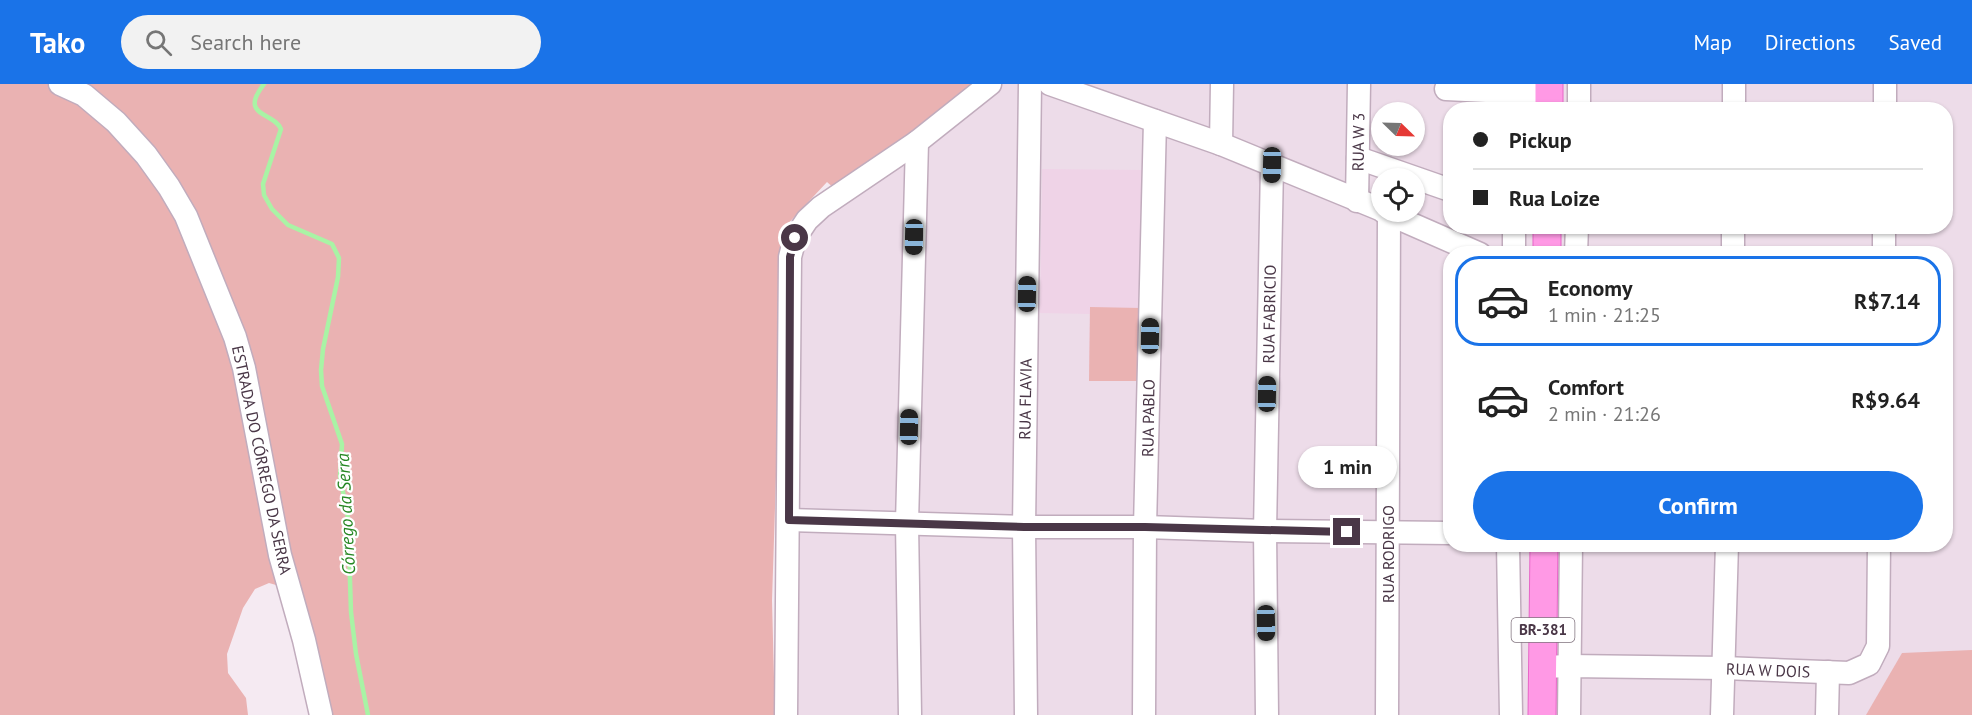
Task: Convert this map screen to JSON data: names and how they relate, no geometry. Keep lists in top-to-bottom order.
{
  "streets": {
    "main road": ["BR-381"],
    "street": [
      "RUA W 3",
      "RUA FABRICIO",
      "RUA FLAVIA",
      "RUA PABLO",
      "ESTRADA DO CÓRREGO DA SERRA",
      "RUA RODRIGO",
      "RUA W DOIS"
    ]
  },
  "crossings": [
    ["BR-381", "RUA W DOIS"]
  ],
  "water": ["Córrego da Serra"],
  "north": "bottom right",
  "page": {
    "header": "Tako",
    "search": "Search here",
    "nav": ["Map", "Directions", "Saved"],
    "banner": ["Pickup", "Rua Loize"],
    "list": [
      {
        "name": "Economy",
        "note": "1 min · 21:25",
        "value": "R$7.14"
      },
      {
        "name": "Comfort",
        "note": "2 min · 21:26",
        "value": "R$9.64"
      }
    ],
    "bubble": "1 min",
    "buttons": "Confirm"
  }
}
